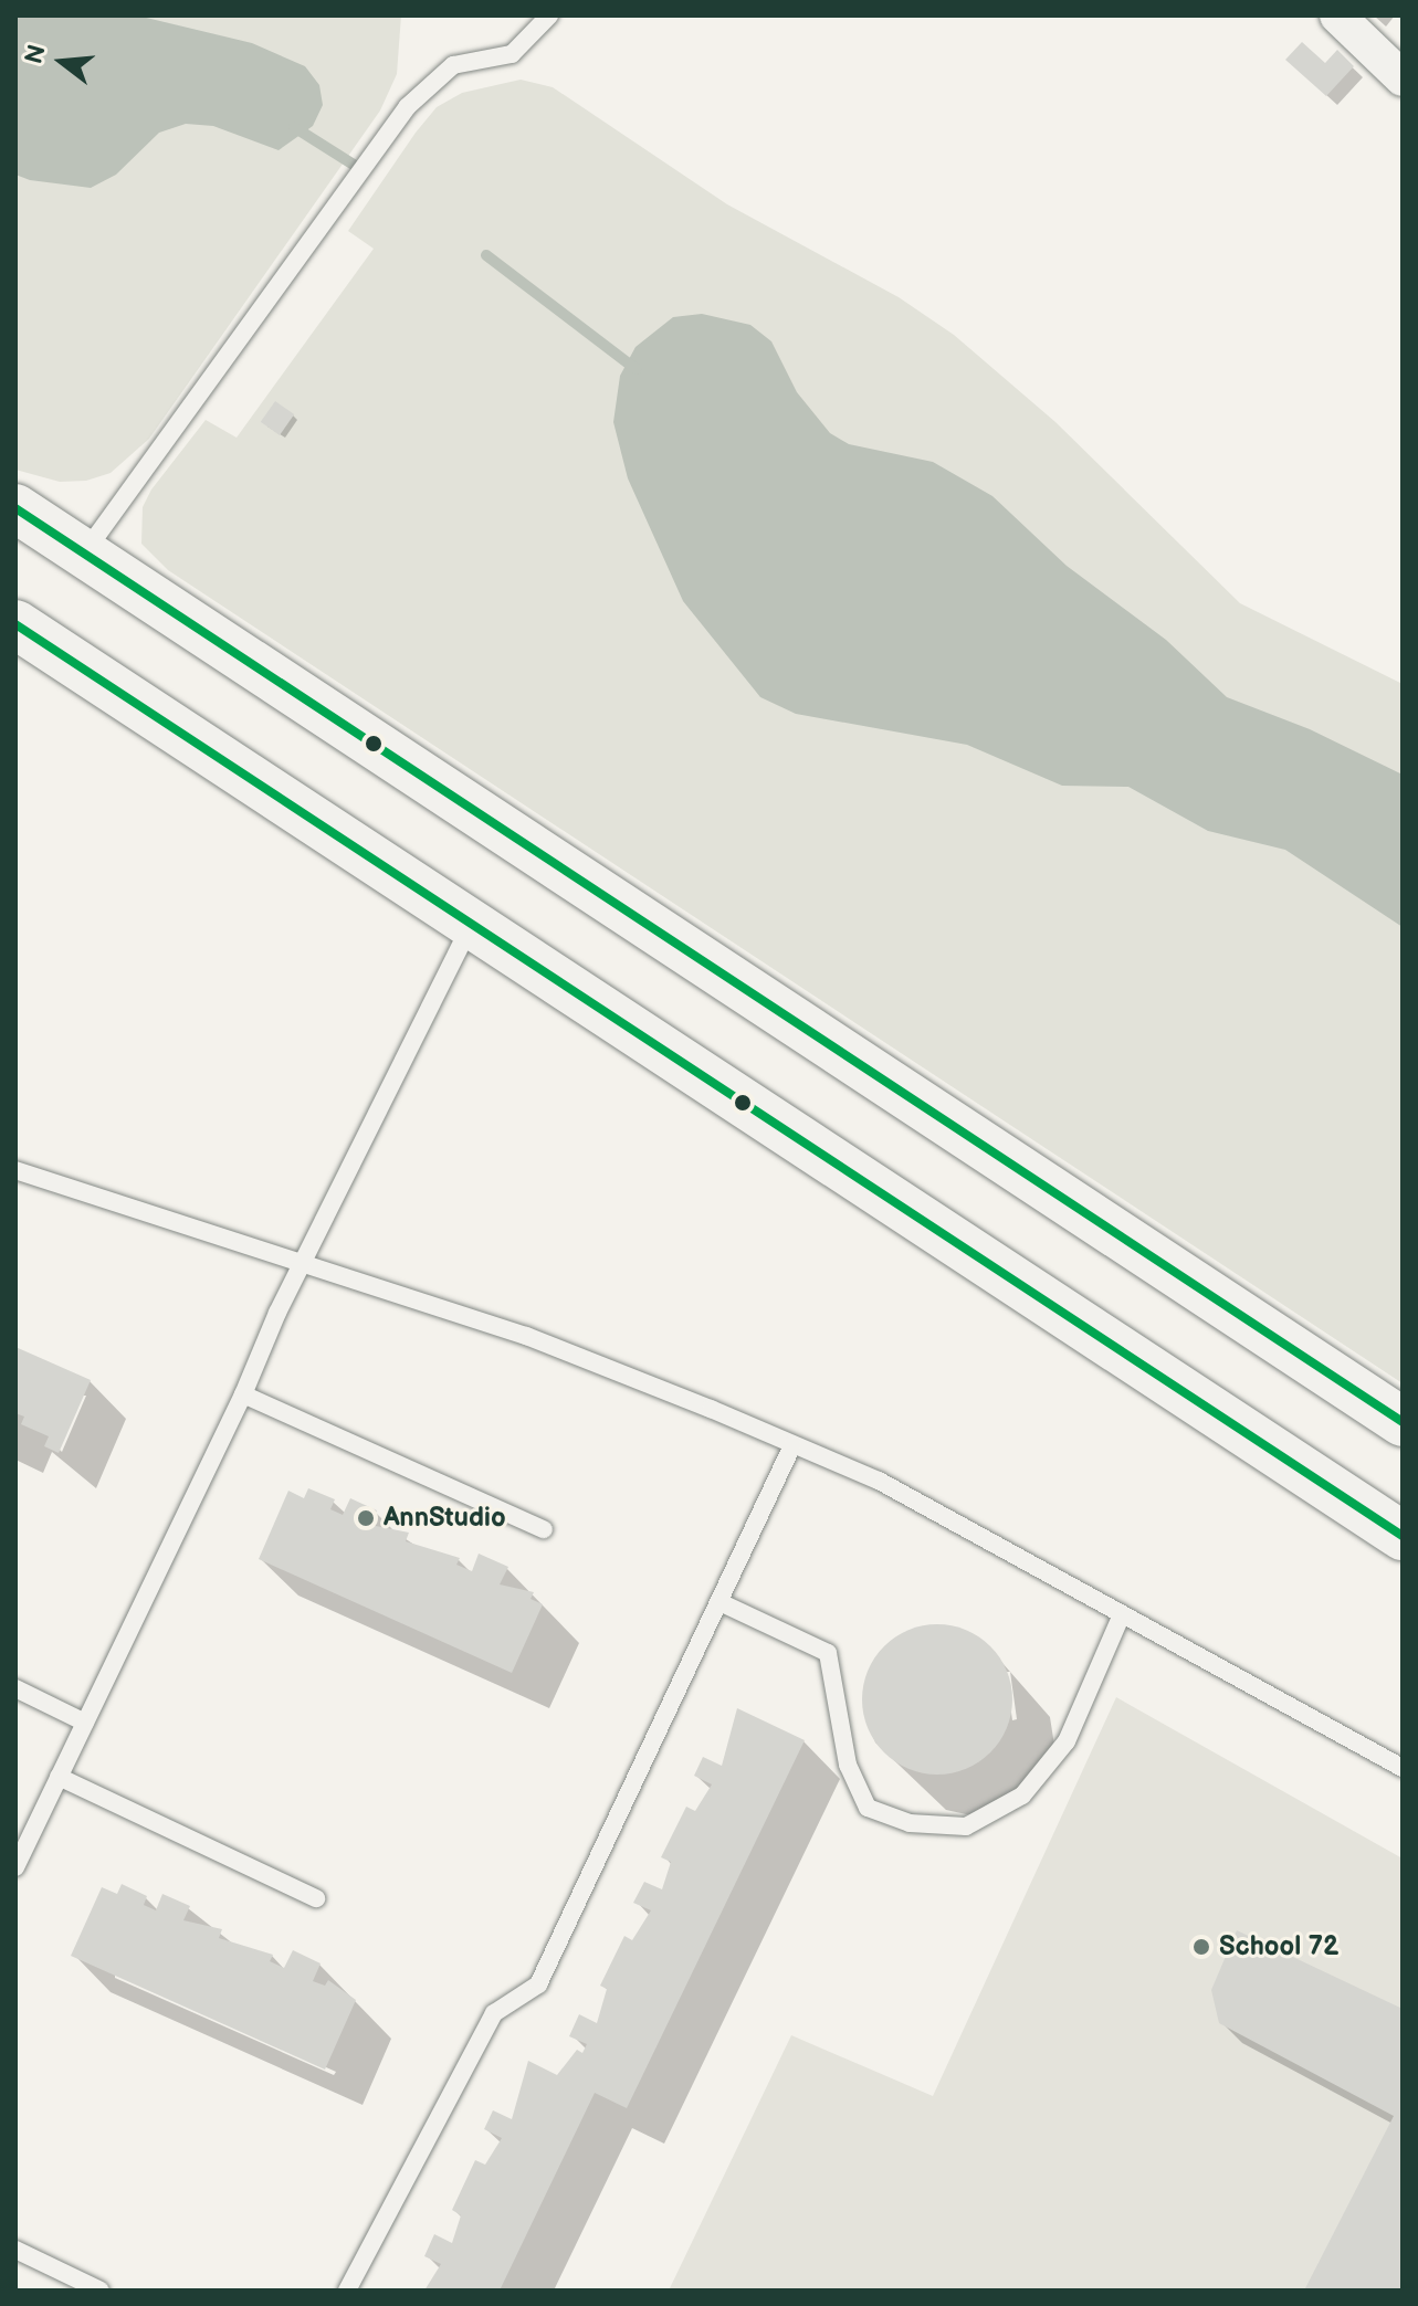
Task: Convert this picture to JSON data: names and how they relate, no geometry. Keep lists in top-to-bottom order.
{
  "places": ["AnnStudio", "School 72"],
  "north": "left"
}
